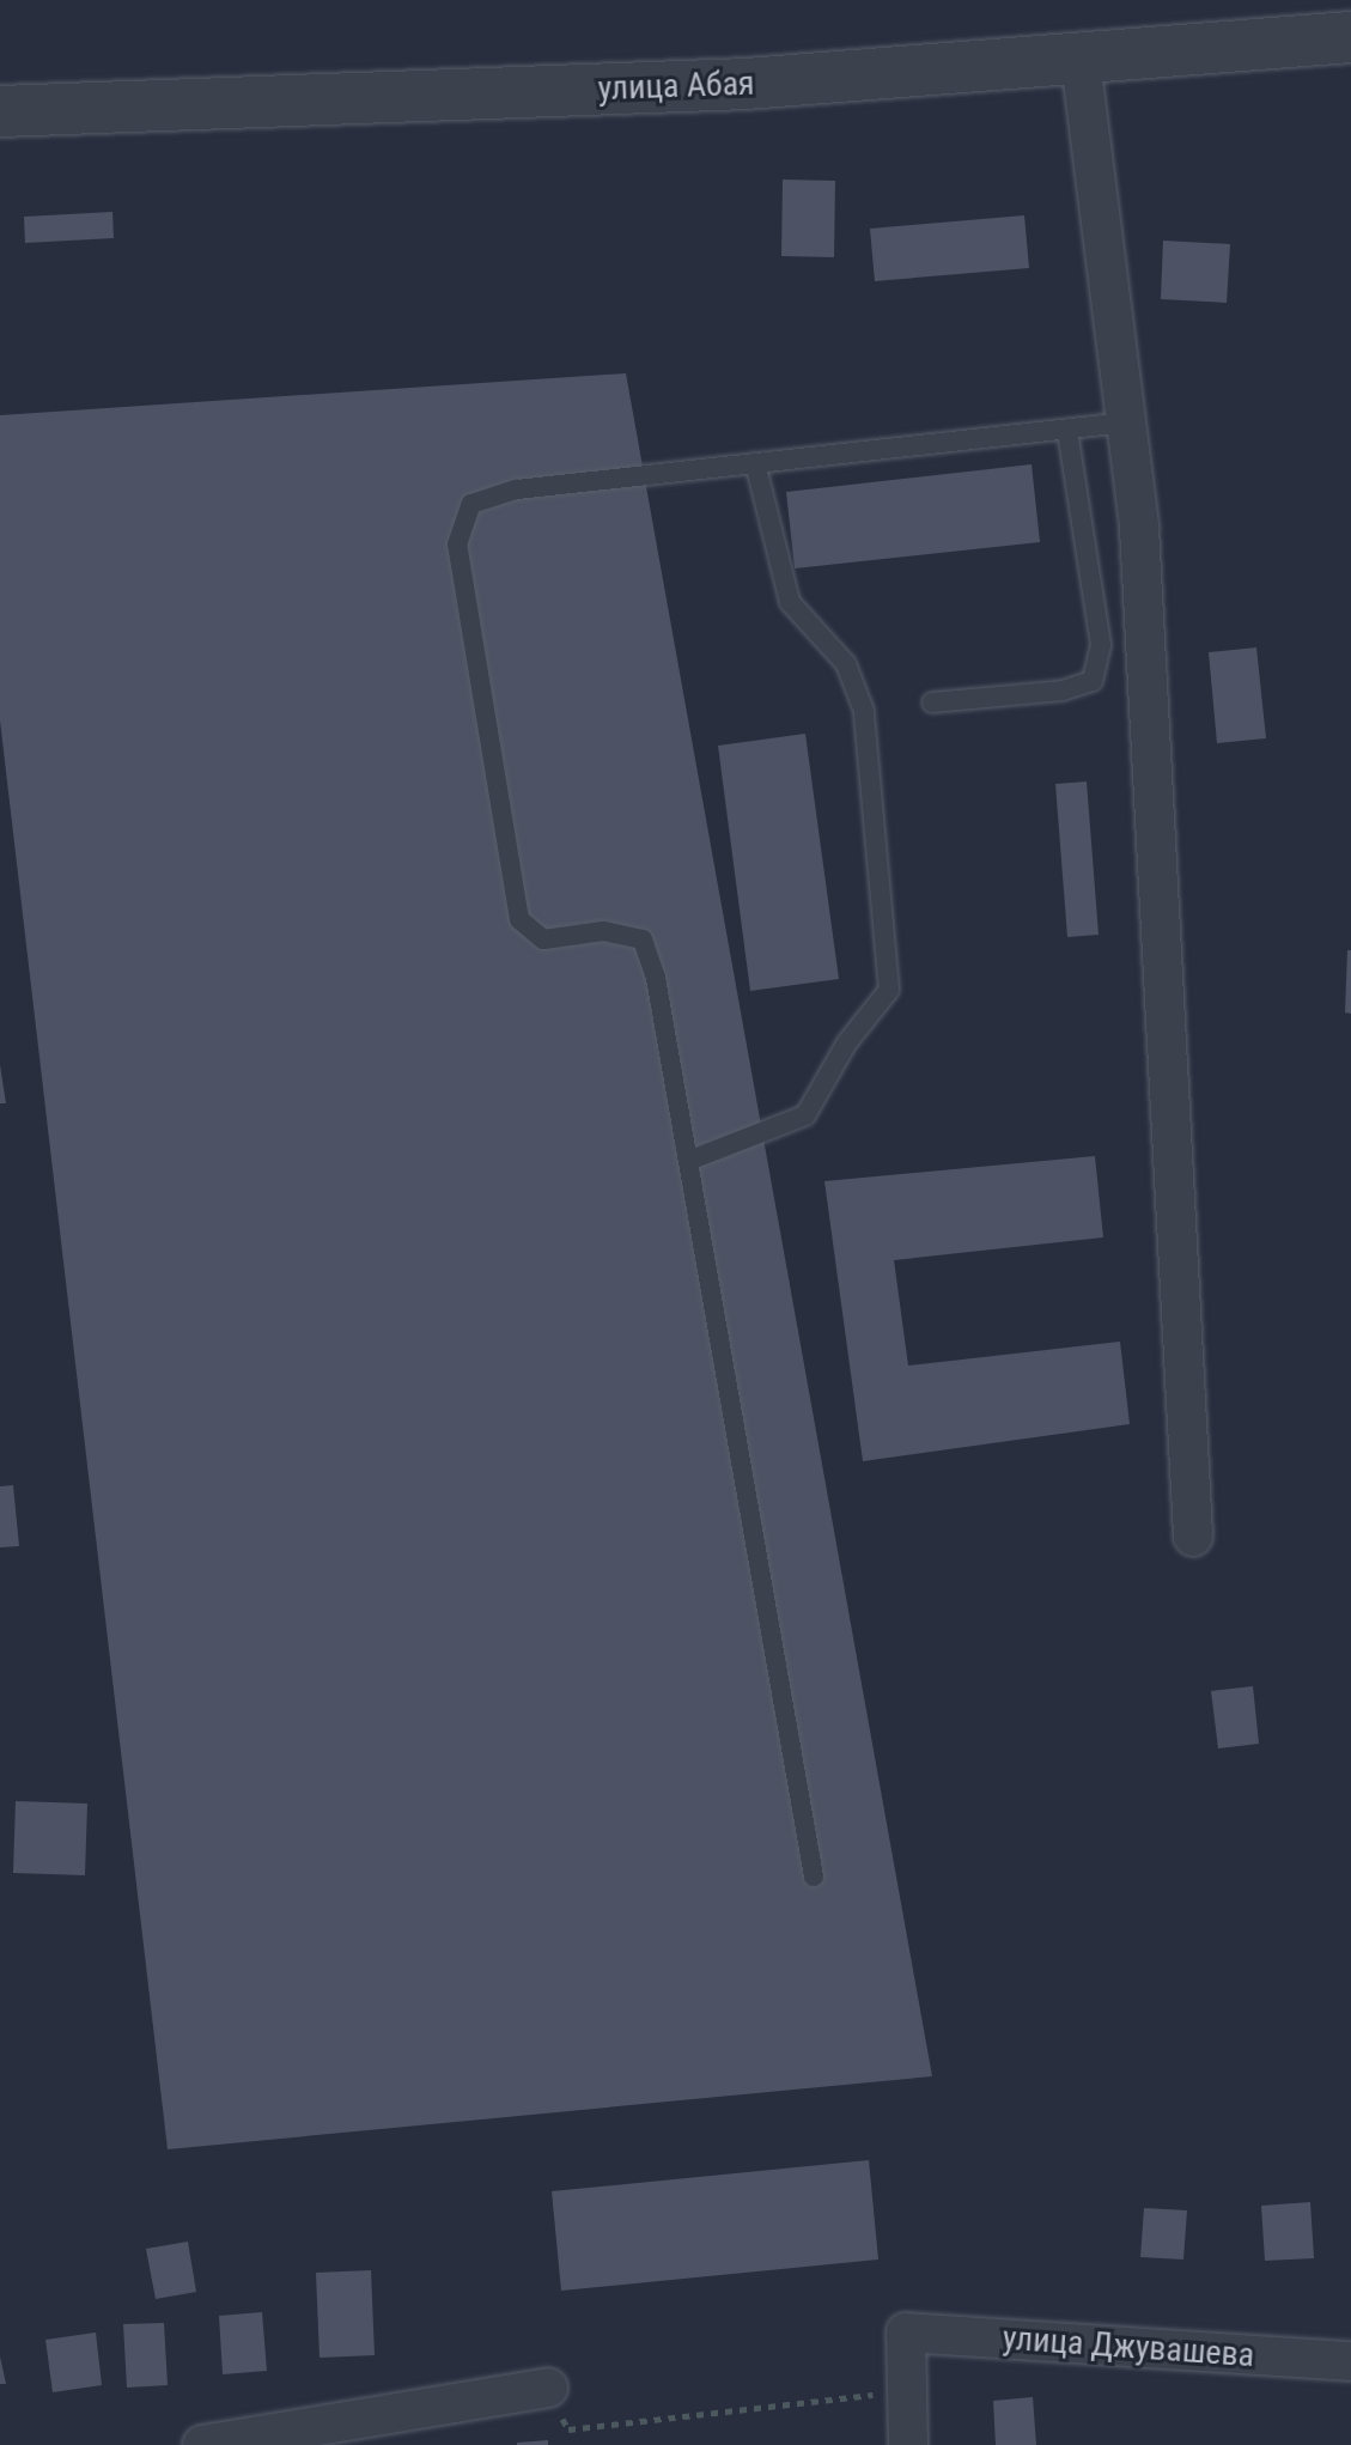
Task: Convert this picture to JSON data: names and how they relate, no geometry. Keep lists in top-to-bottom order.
{
  "streets": {
    "street": ["улица Абая", "улица Джувашева"]
  }
}
